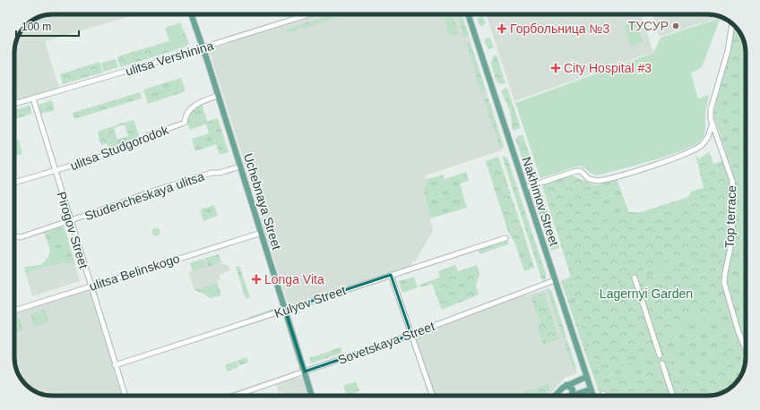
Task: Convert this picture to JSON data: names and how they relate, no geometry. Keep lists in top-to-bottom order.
{
  "streets": {
    "main road": ["Uchebnaya Street", "Nakhimov Street"],
    "street": [
      "ulitsa Vershinina",
      "ulitsa Studgorodok",
      "Studencheskaya ulitsa",
      "Top terrace",
      "Pirogov Street",
      "ulitsa Belinskogo",
      "Kulyov Street",
      "Sovetskaya Street"
    ]
  },
  "crossings": [
    ["ulitsa Vershinina", "Uchebnaya Street"],
    ["ulitsa Vershinina", "Pirogov Street"],
    ["ulitsa Studgorodok", "Uchebnaya Street"],
    ["ulitsa Studgorodok", "Pirogov Street"],
    ["Studencheskaya ulitsa", "Uchebnaya Street"],
    ["Studencheskaya ulitsa", "Pirogov Street"],
    ["Uchebnaya Street", "ulitsa Belinskogo"],
    ["Uchebnaya Street", "Kulyov Street"],
    ["Uchebnaya Street", "Sovetskaya Street"],
    ["Nakhimov Street", "Sovetskaya Street"],
    ["Pirogov Street", "ulitsa Belinskogo"],
    ["Pirogov Street", "Kulyov Street"]
  ],
  "parks": ["Lagernyi Garden"],
  "places": {
    "other": ["ТУСУР"],
    "health": ["Горбольница №3", "City Hospital #3", "Longa Vita"]
  },
  "scale_bar": "100 m"
}
